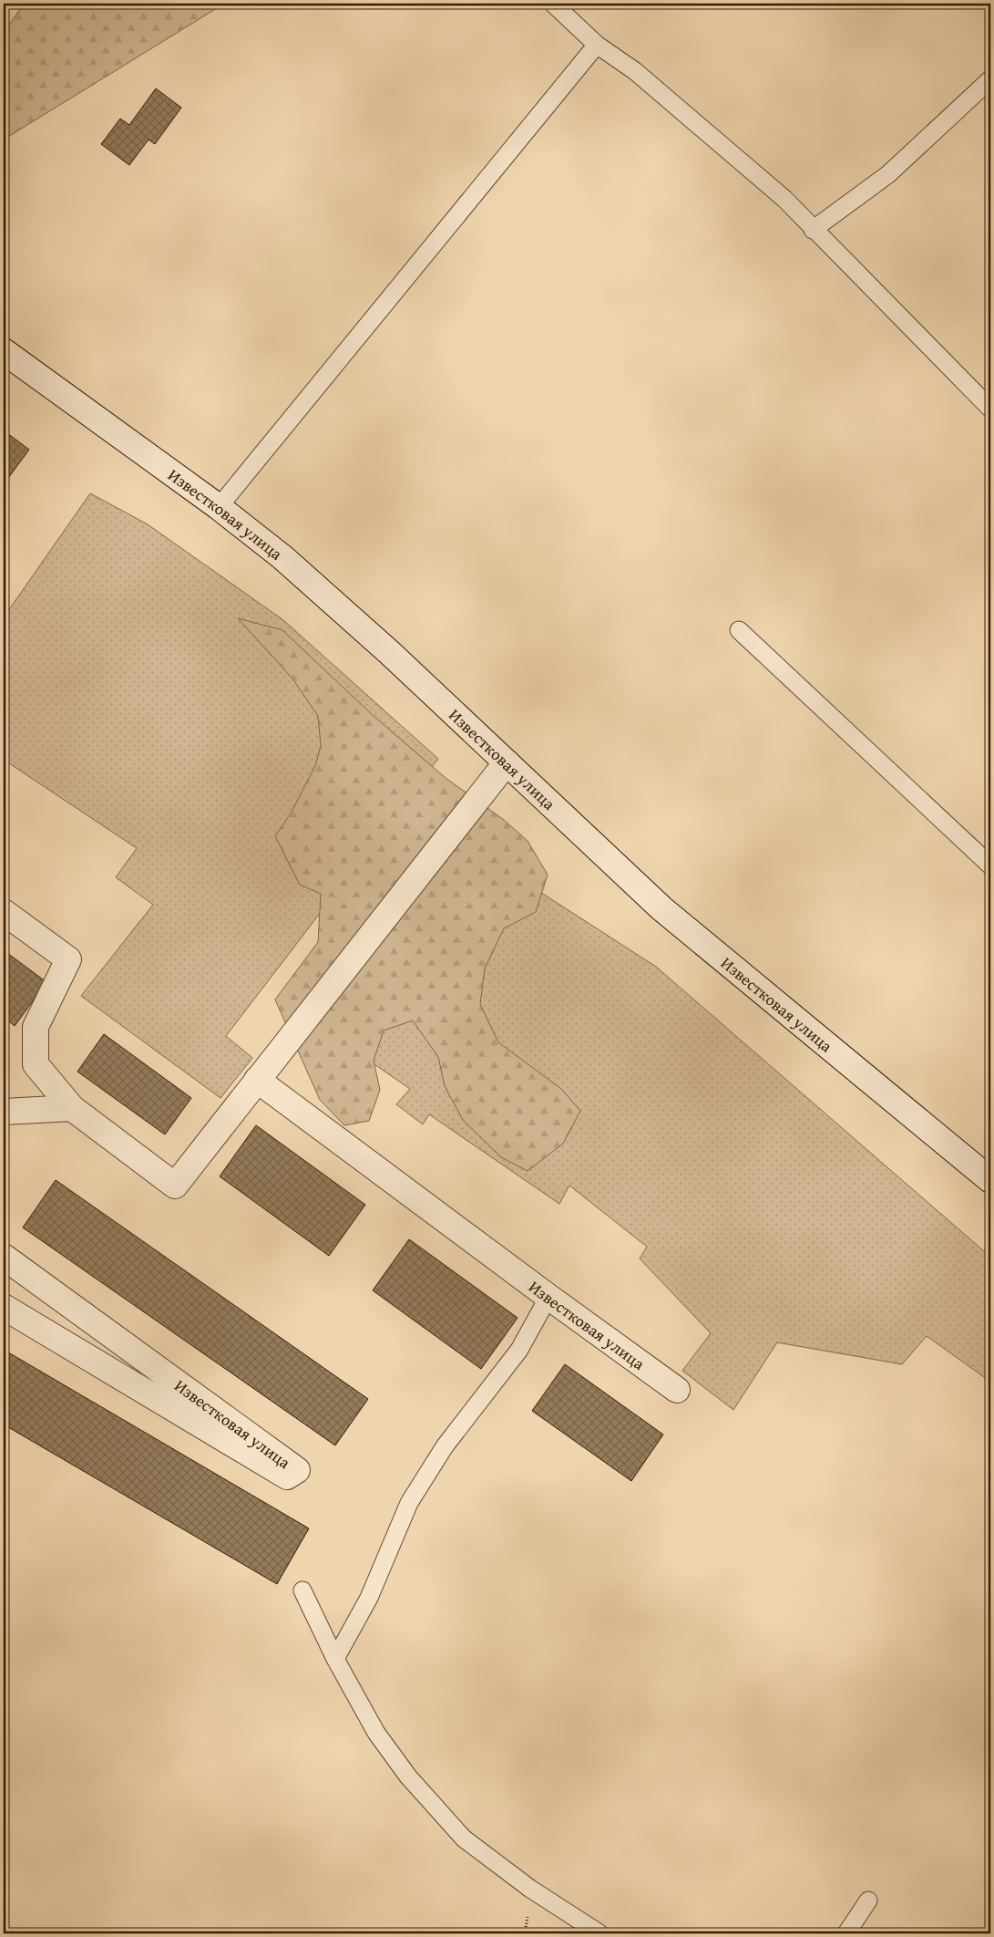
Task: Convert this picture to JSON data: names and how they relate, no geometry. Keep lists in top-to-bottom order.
{
  "streets": {
    "street": ["Известковая улица"]
  }
}
